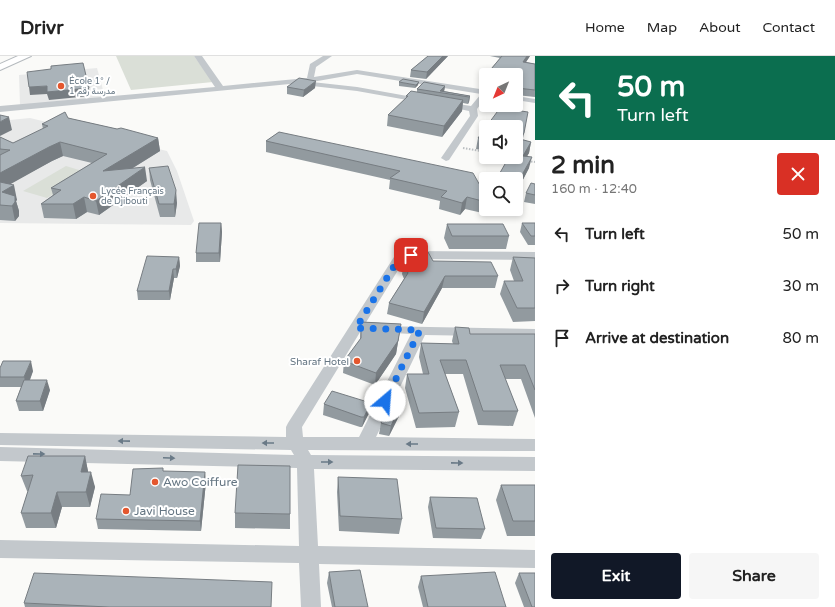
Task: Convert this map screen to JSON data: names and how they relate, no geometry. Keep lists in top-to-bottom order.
{
  "places": [
    "École 1° / مدرسة رقم 1",
    "Lycée Français de Djibouti",
    "Sharaf Hotel",
    "Awo Coiffure",
    "Javi House"
  ],
  "north": "bottom left",
  "page": {
    "header": "Drivr",
    "nav": [
      "Home",
      "Map",
      "About",
      "Contact"
    ],
    "turn": ["50 m", "Turn left"],
    "heading": ["2 min", "160 m · 12:40"],
    "list": [
      {
        "name": "Turn left",
        "value": "50 m"
      },
      {
        "name": "Turn right",
        "value": "30 m"
      },
      {
        "name": "Arrive at destination",
        "value": "80 m"
      }
    ],
    "buttons": ["Exit", "Share"]
  }
}
